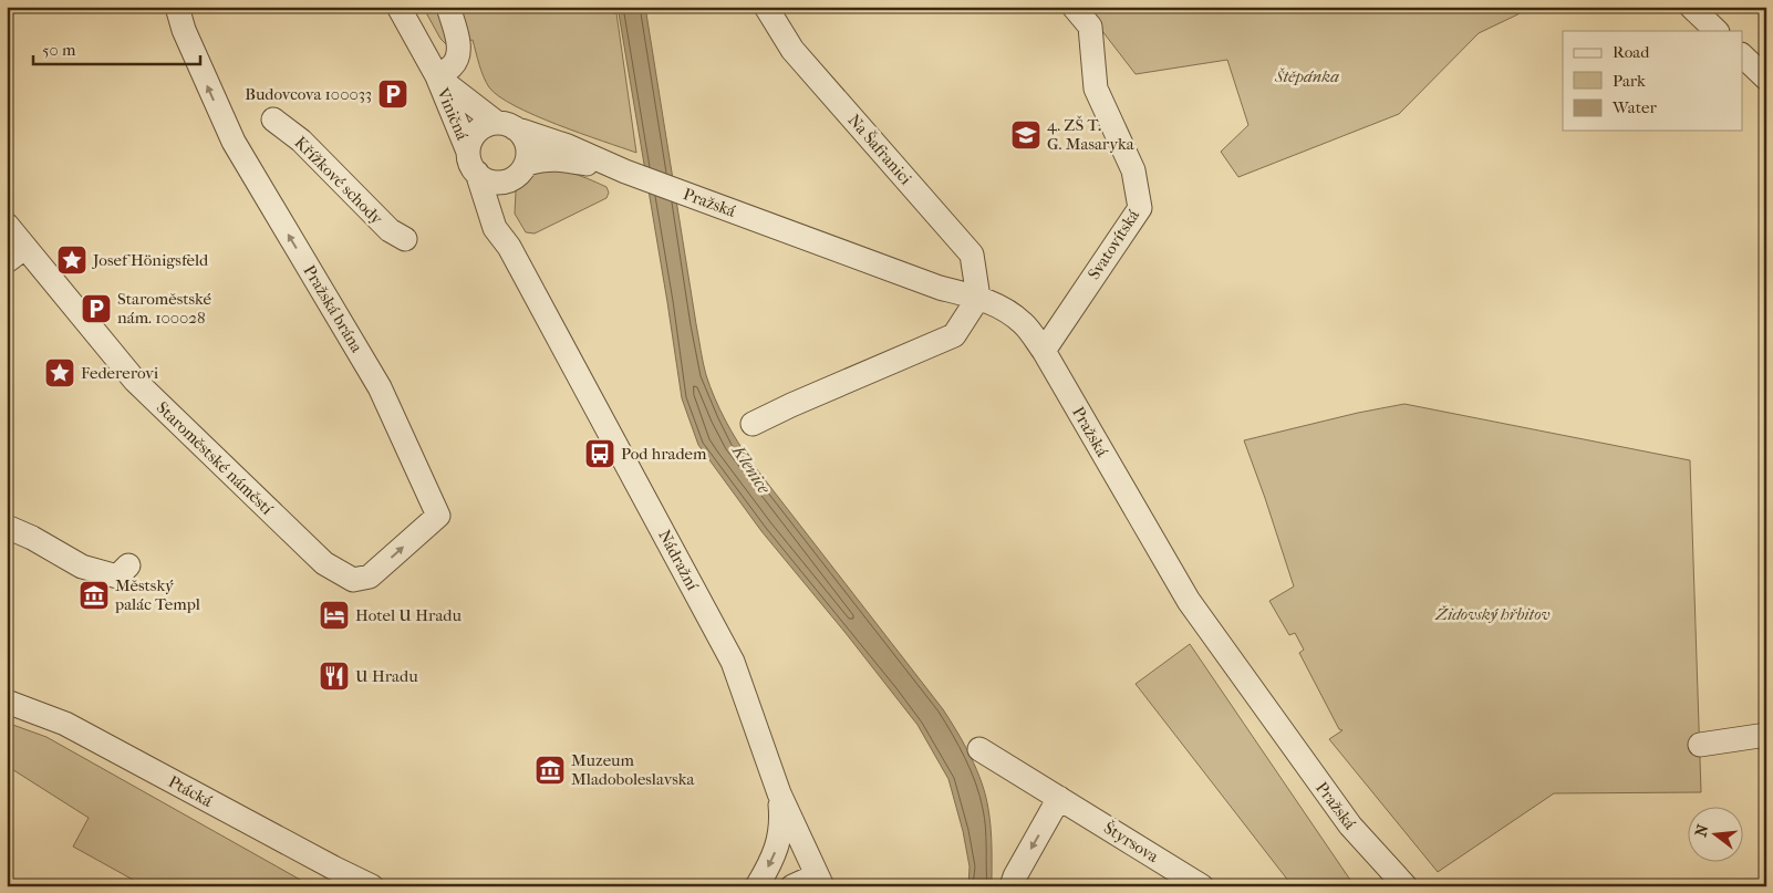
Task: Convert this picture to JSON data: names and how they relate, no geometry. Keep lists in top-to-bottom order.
{
  "streets": {
    "street": [
      "Viničná",
      "Na Šafranici",
      "Křížkové schody",
      "Pražská",
      "Svatovítská",
      "Pražská brána",
      "Staroměstské náměstí",
      "Nádražní",
      "Ptácká",
      "Štyrsova"
    ]
  },
  "crossings": [
    ["Viničná", "Pražská"],
    ["Viničná", "Nádražní"],
    ["Na Šafranici", "Pražská"],
    ["Pražská", "Svatovítská"],
    ["Pražská", "Nádražní"],
    ["Pražská brána", "Staroměstské náměstí"]
  ],
  "one_way": ["Pražská brána"],
  "water": ["Klenice"],
  "parks": ["Štěpánka", "Židovský hřbitov"],
  "places": {
    "parking": ["Budovcova 100033", "Staroměstské nám. 100028"],
    "school or university": ["4. ZŠ T. G. Masaryka"],
    "place": ["Josef Hönigsfeld", "Federerovi"],
    "bus stop": ["Pod hradem"],
    "museum": ["Městský palác Templ", "Muzeum Mladoboleslavska"],
    "hotel": ["Hotel U Hradu"],
    "restaurant": ["U Hradu"]
  },
  "legend": ["Road", "Park", "Water"],
  "scale_bar": "50 m",
  "north": "left"
}
